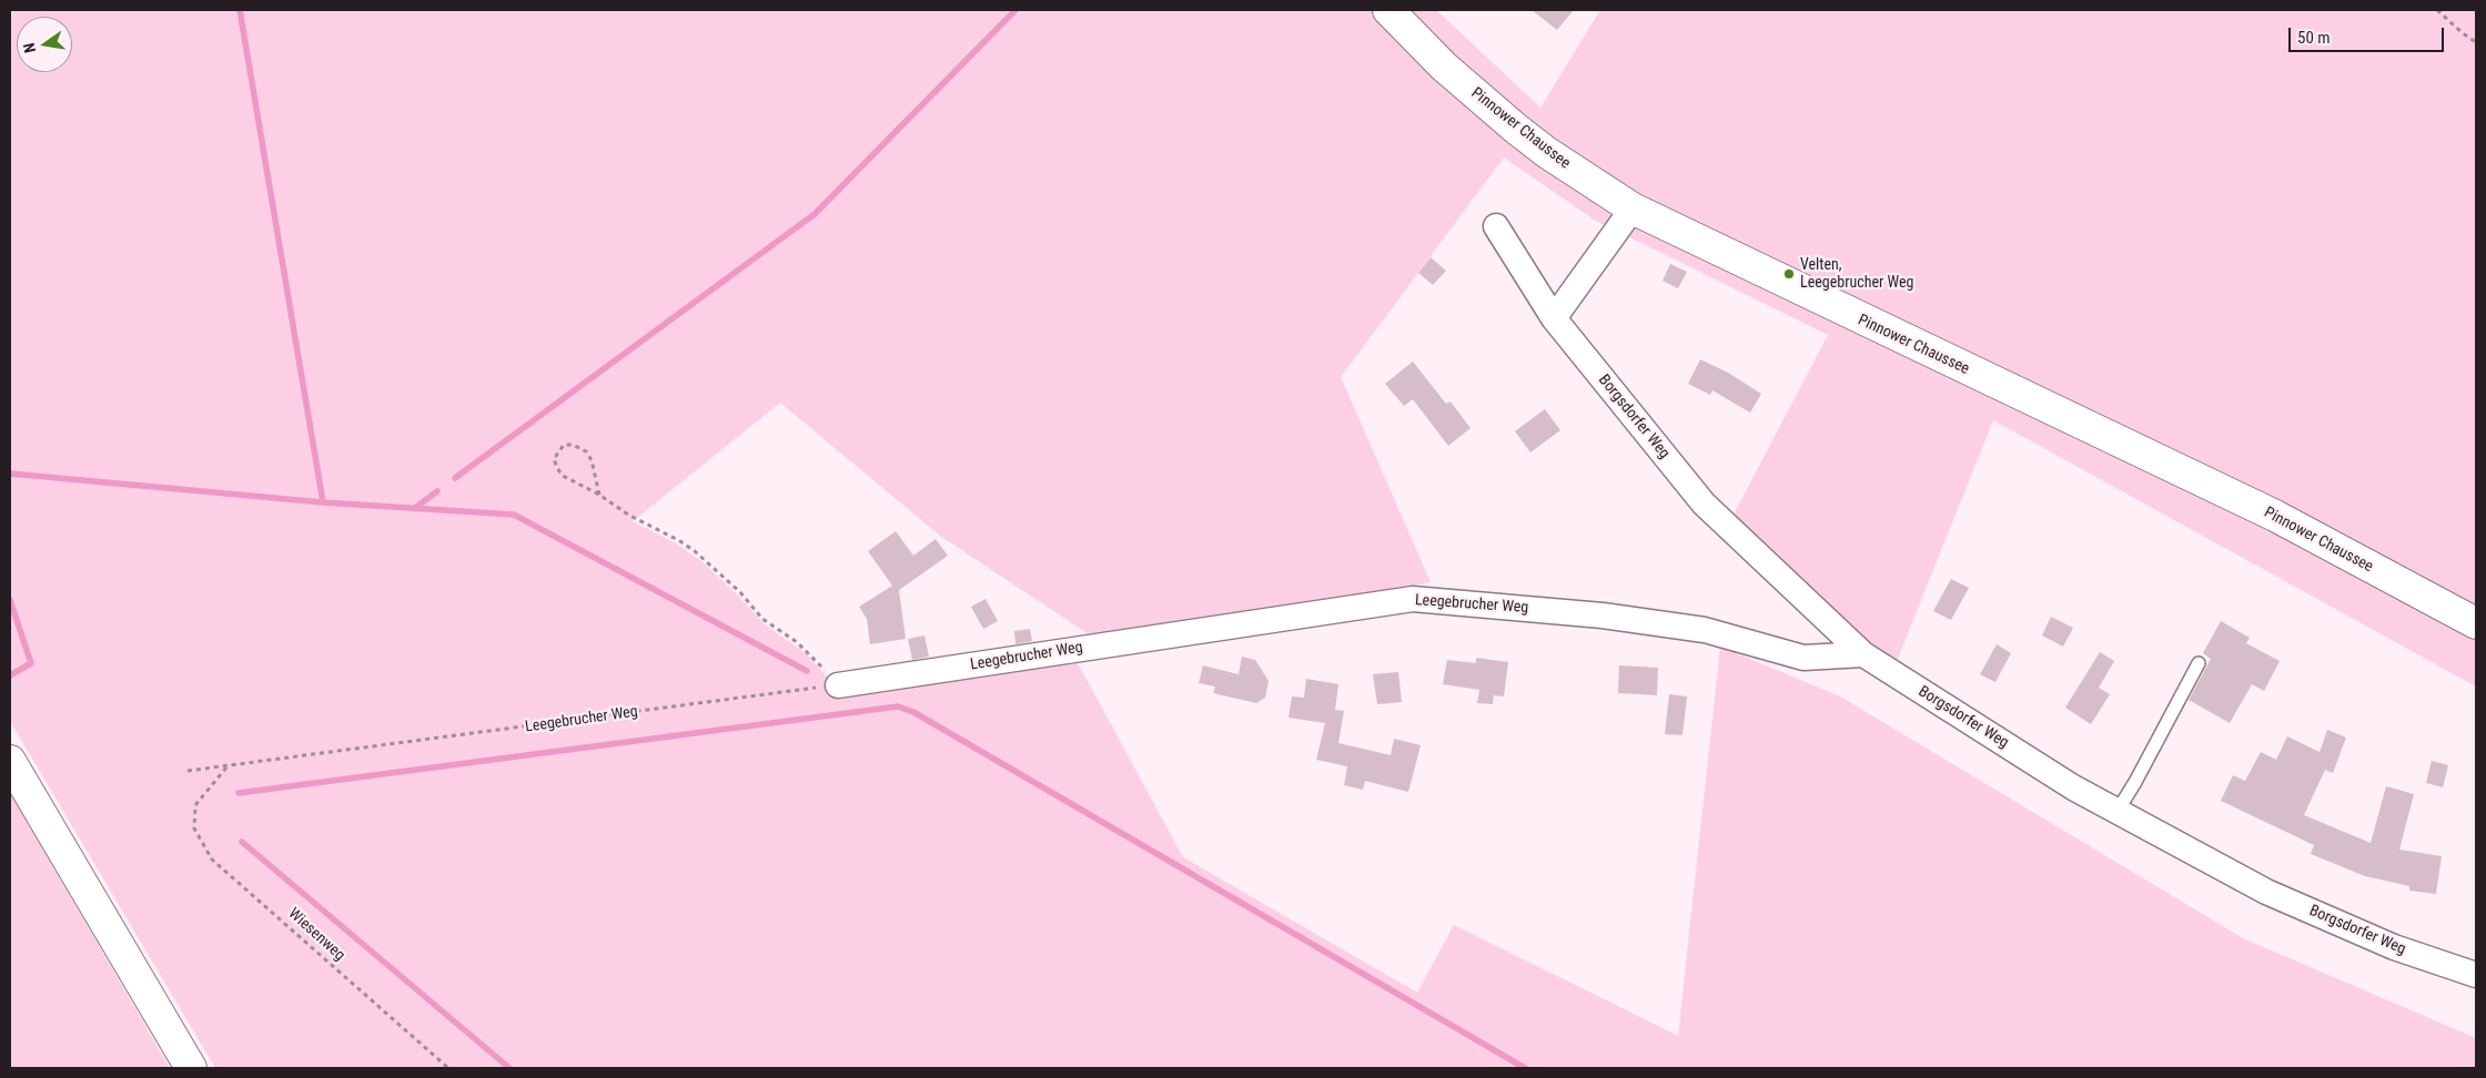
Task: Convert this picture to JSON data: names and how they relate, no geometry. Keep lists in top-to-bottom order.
{
  "streets": {
    "main road": ["Pinnower Chaussee"],
    "street": ["Borgsdorfer Weg", "Leegebrucher Weg"],
    "path": ["Wiesenweg"]
  },
  "crossings": [
    ["Borgsdorfer Weg", "Leegebrucher Weg"],
    ["Leegebrucher Weg", "Wiesenweg"]
  ],
  "places": ["Velten, Leegebrucher Weg"],
  "scale_bar": "50 m",
  "north": "left"
}
